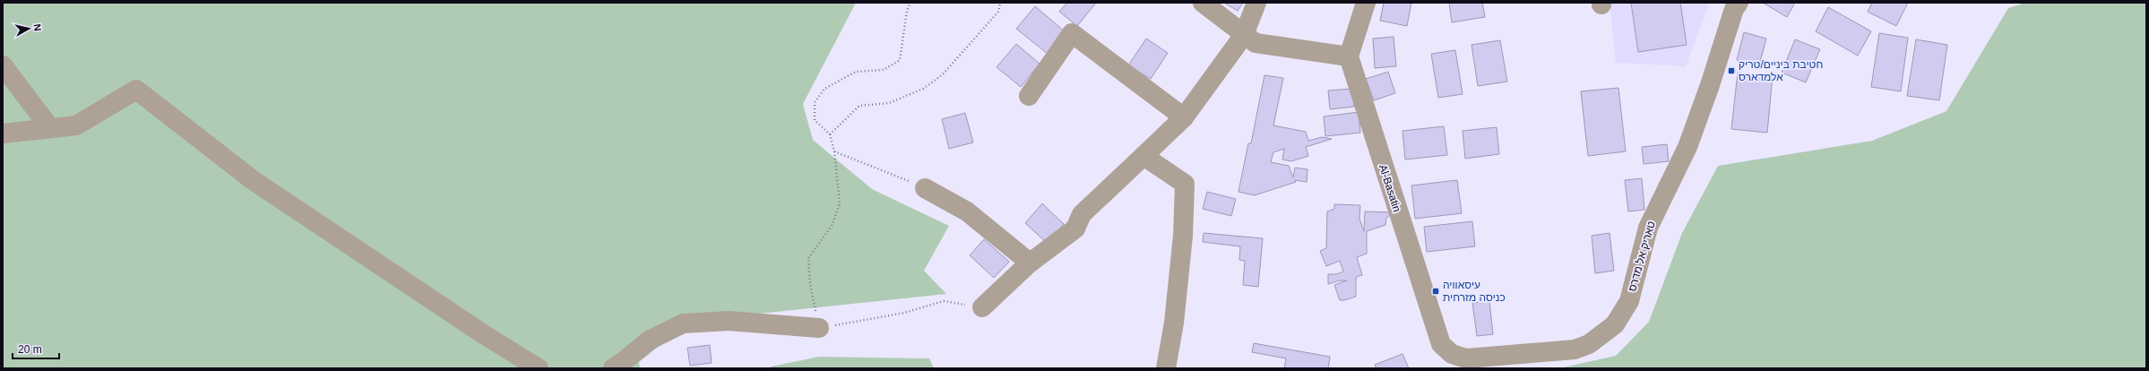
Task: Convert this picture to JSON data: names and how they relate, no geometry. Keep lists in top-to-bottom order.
{
  "streets": {
    "street": ["Al-Basatin", "טאריק אל מדרס"]
  },
  "crossings": [
    ["Al-Basatin", "טאריק אל מדרס"]
  ],
  "places": {
    "transit": ["חטיבת ביניים/טריק אלמדארס", "עיסאוויה כניסה מזרחית"]
  },
  "scale_bar": "20 m",
  "north": "right"
}
